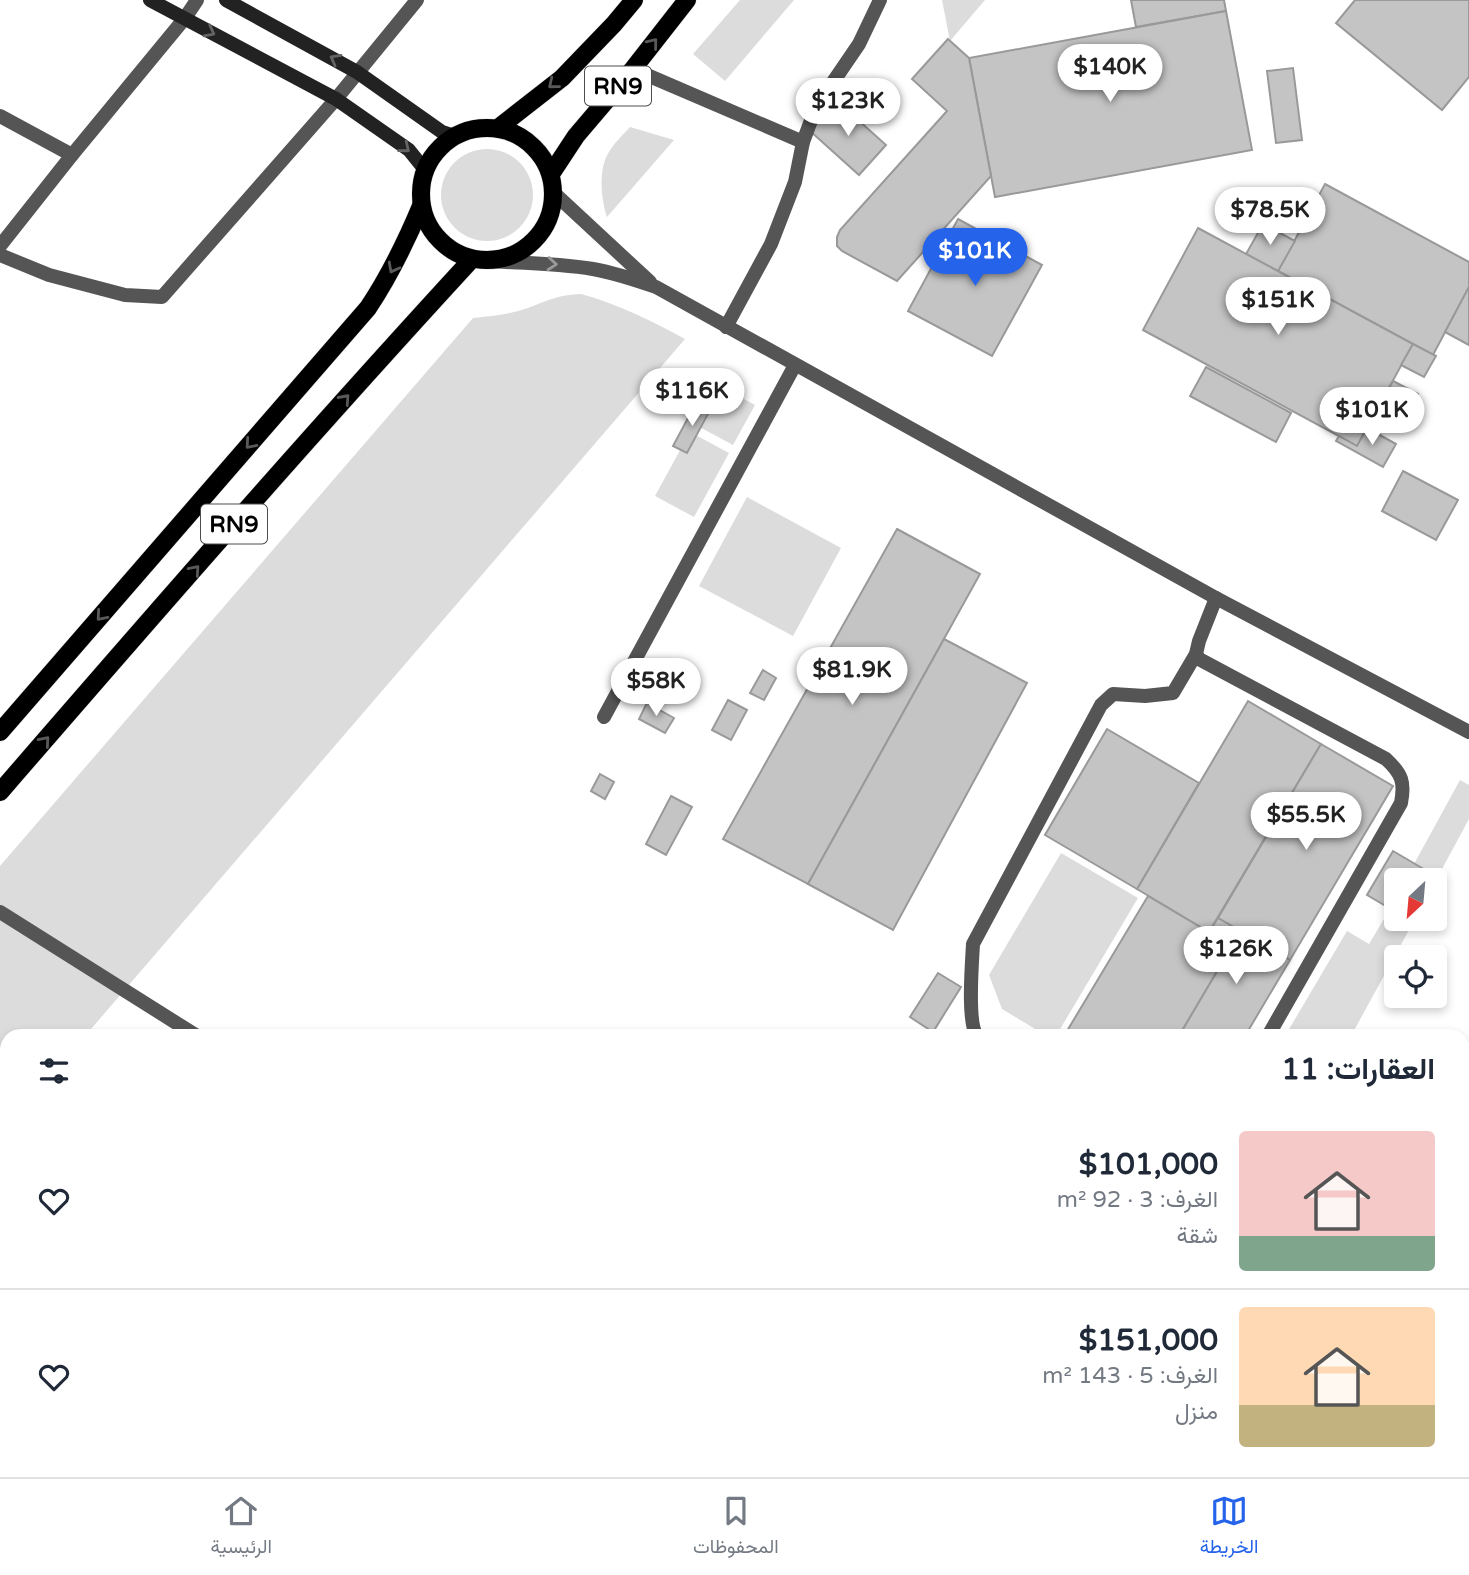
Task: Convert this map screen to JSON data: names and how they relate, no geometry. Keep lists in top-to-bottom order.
{
  "streets": {
    "main road": ["RN9"]
  },
  "north": "bottom left",
  "page": {
    "price": [
      "$140K",
      "$123K",
      "$78.5K",
      "$101K",
      "$151K",
      "$116K",
      "$101K",
      "$81.9K",
      "$58K",
      "$55.5K",
      "$126K"
    ],
    "heading": "العقارات: 11",
    "list": [
      {
        "name": "$101,000",
        "note": "الغرف: 3 · 92 m² · شقة"
      },
      {
        "name": "$151,000",
        "note": "الغرف: 5 · 143 m² · منزل"
      }
    ],
    "tabs": ["الخريطة", "المحفوظات", "الرئيسية"]
  }
}
